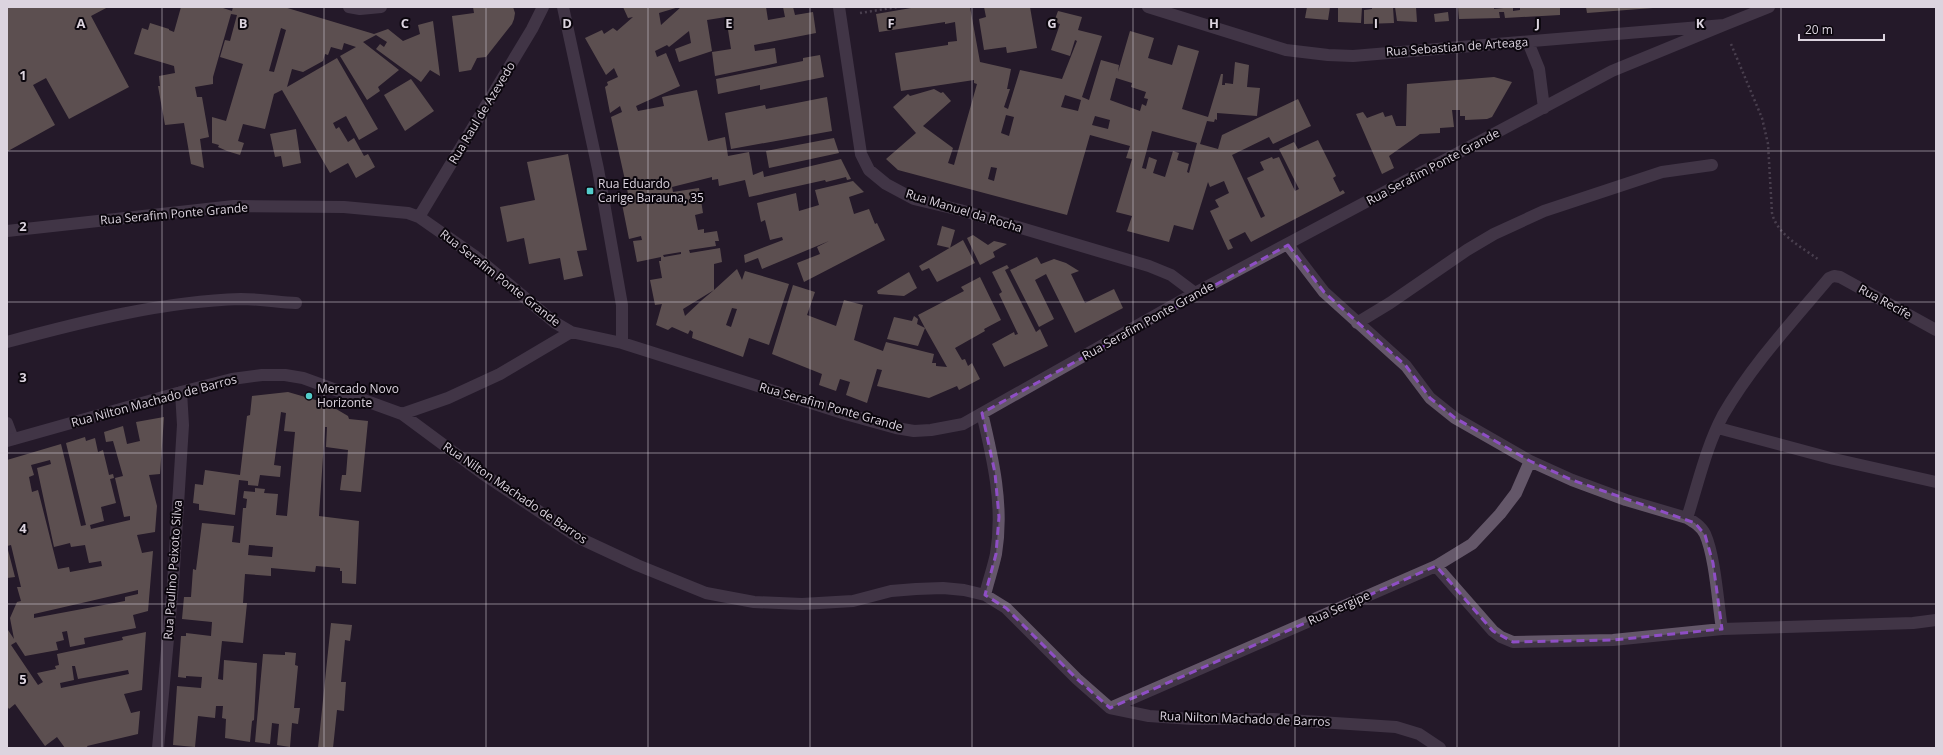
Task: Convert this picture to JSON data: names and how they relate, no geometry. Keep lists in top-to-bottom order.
{
  "streets": {
    "street": [
      "Rua Sebastian de Arteaga",
      "Rua Raul de Azevedo",
      "Rua Serafim Ponte Grande",
      "Rua Manuel da Rocha",
      "Rua Recife",
      "Rua Nilton Machado de Barros",
      "Rua Paulino Peixoto Silva",
      "Rua Sergipe"
    ]
  },
  "crossings": [
    ["Rua Sebastian de Arteaga", "Rua Serafim Ponte Grande"],
    ["Rua Raul de Azevedo", "Rua Serafim Ponte Grande"],
    ["Rua Serafim Ponte Grande", "Rua Manuel da Rocha"],
    ["Rua Nilton Machado de Barros", "Rua Paulino Peixoto Silva"],
    ["Rua Nilton Machado de Barros", "Rua Sergipe"]
  ],
  "places": {
    "transit": ["Rua Eduardo Carige Barauna, 35"],
    "other": ["Mercado Novo Horizonte"]
  },
  "scale_bar": "20 m",
  "grid": {
    "columns": [
      "A",
      "B",
      "C",
      "D",
      "E",
      "F",
      "G",
      "H",
      "I",
      "J",
      "K"
    ],
    "rows": [
      "1",
      "2",
      "3",
      "4",
      "5"
    ]
  }
}
